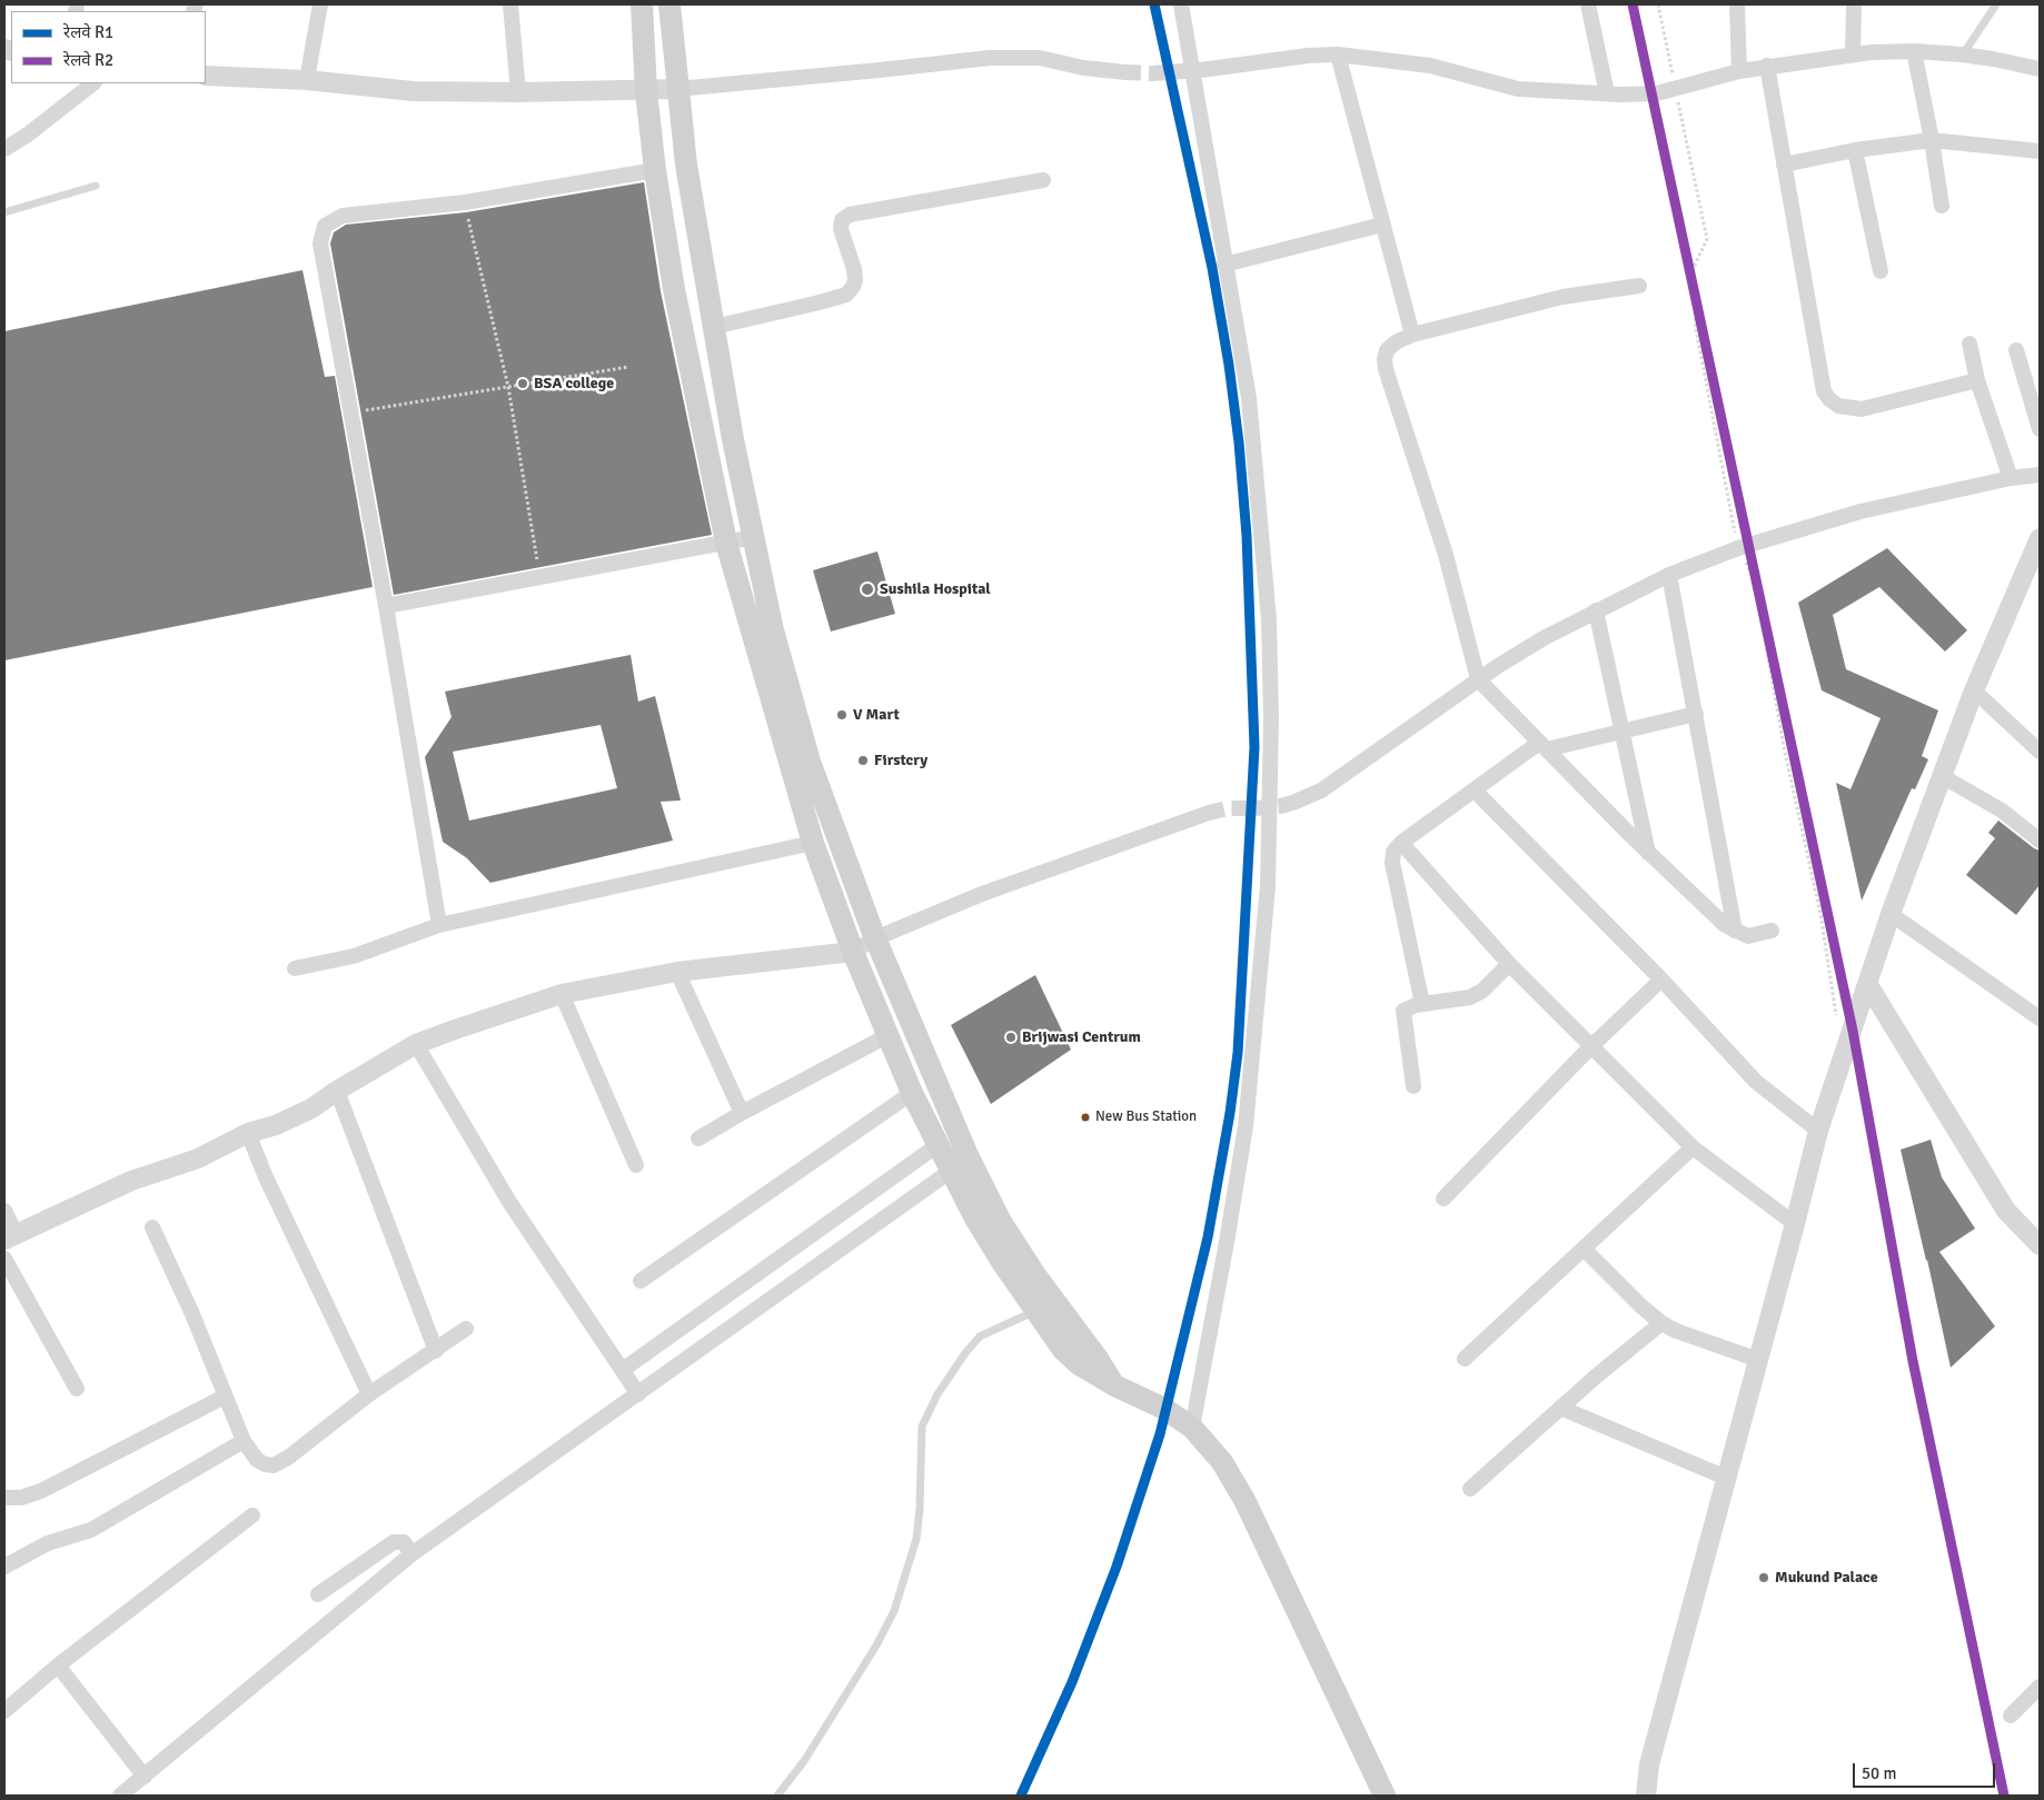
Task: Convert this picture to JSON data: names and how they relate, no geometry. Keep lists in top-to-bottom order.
{
  "places": [
    "BSA college",
    "Sushila Hospital",
    "V Mart",
    "Firstcry",
    "Brijwasi Centrum",
    "New Bus Station",
    "Mukund Palace"
  ],
  "lines": ["rail line R1", "rail line R2"],
  "legend": ["रेलवे R1", "रेलवे R2"],
  "scale_bar": "50 m"
}
